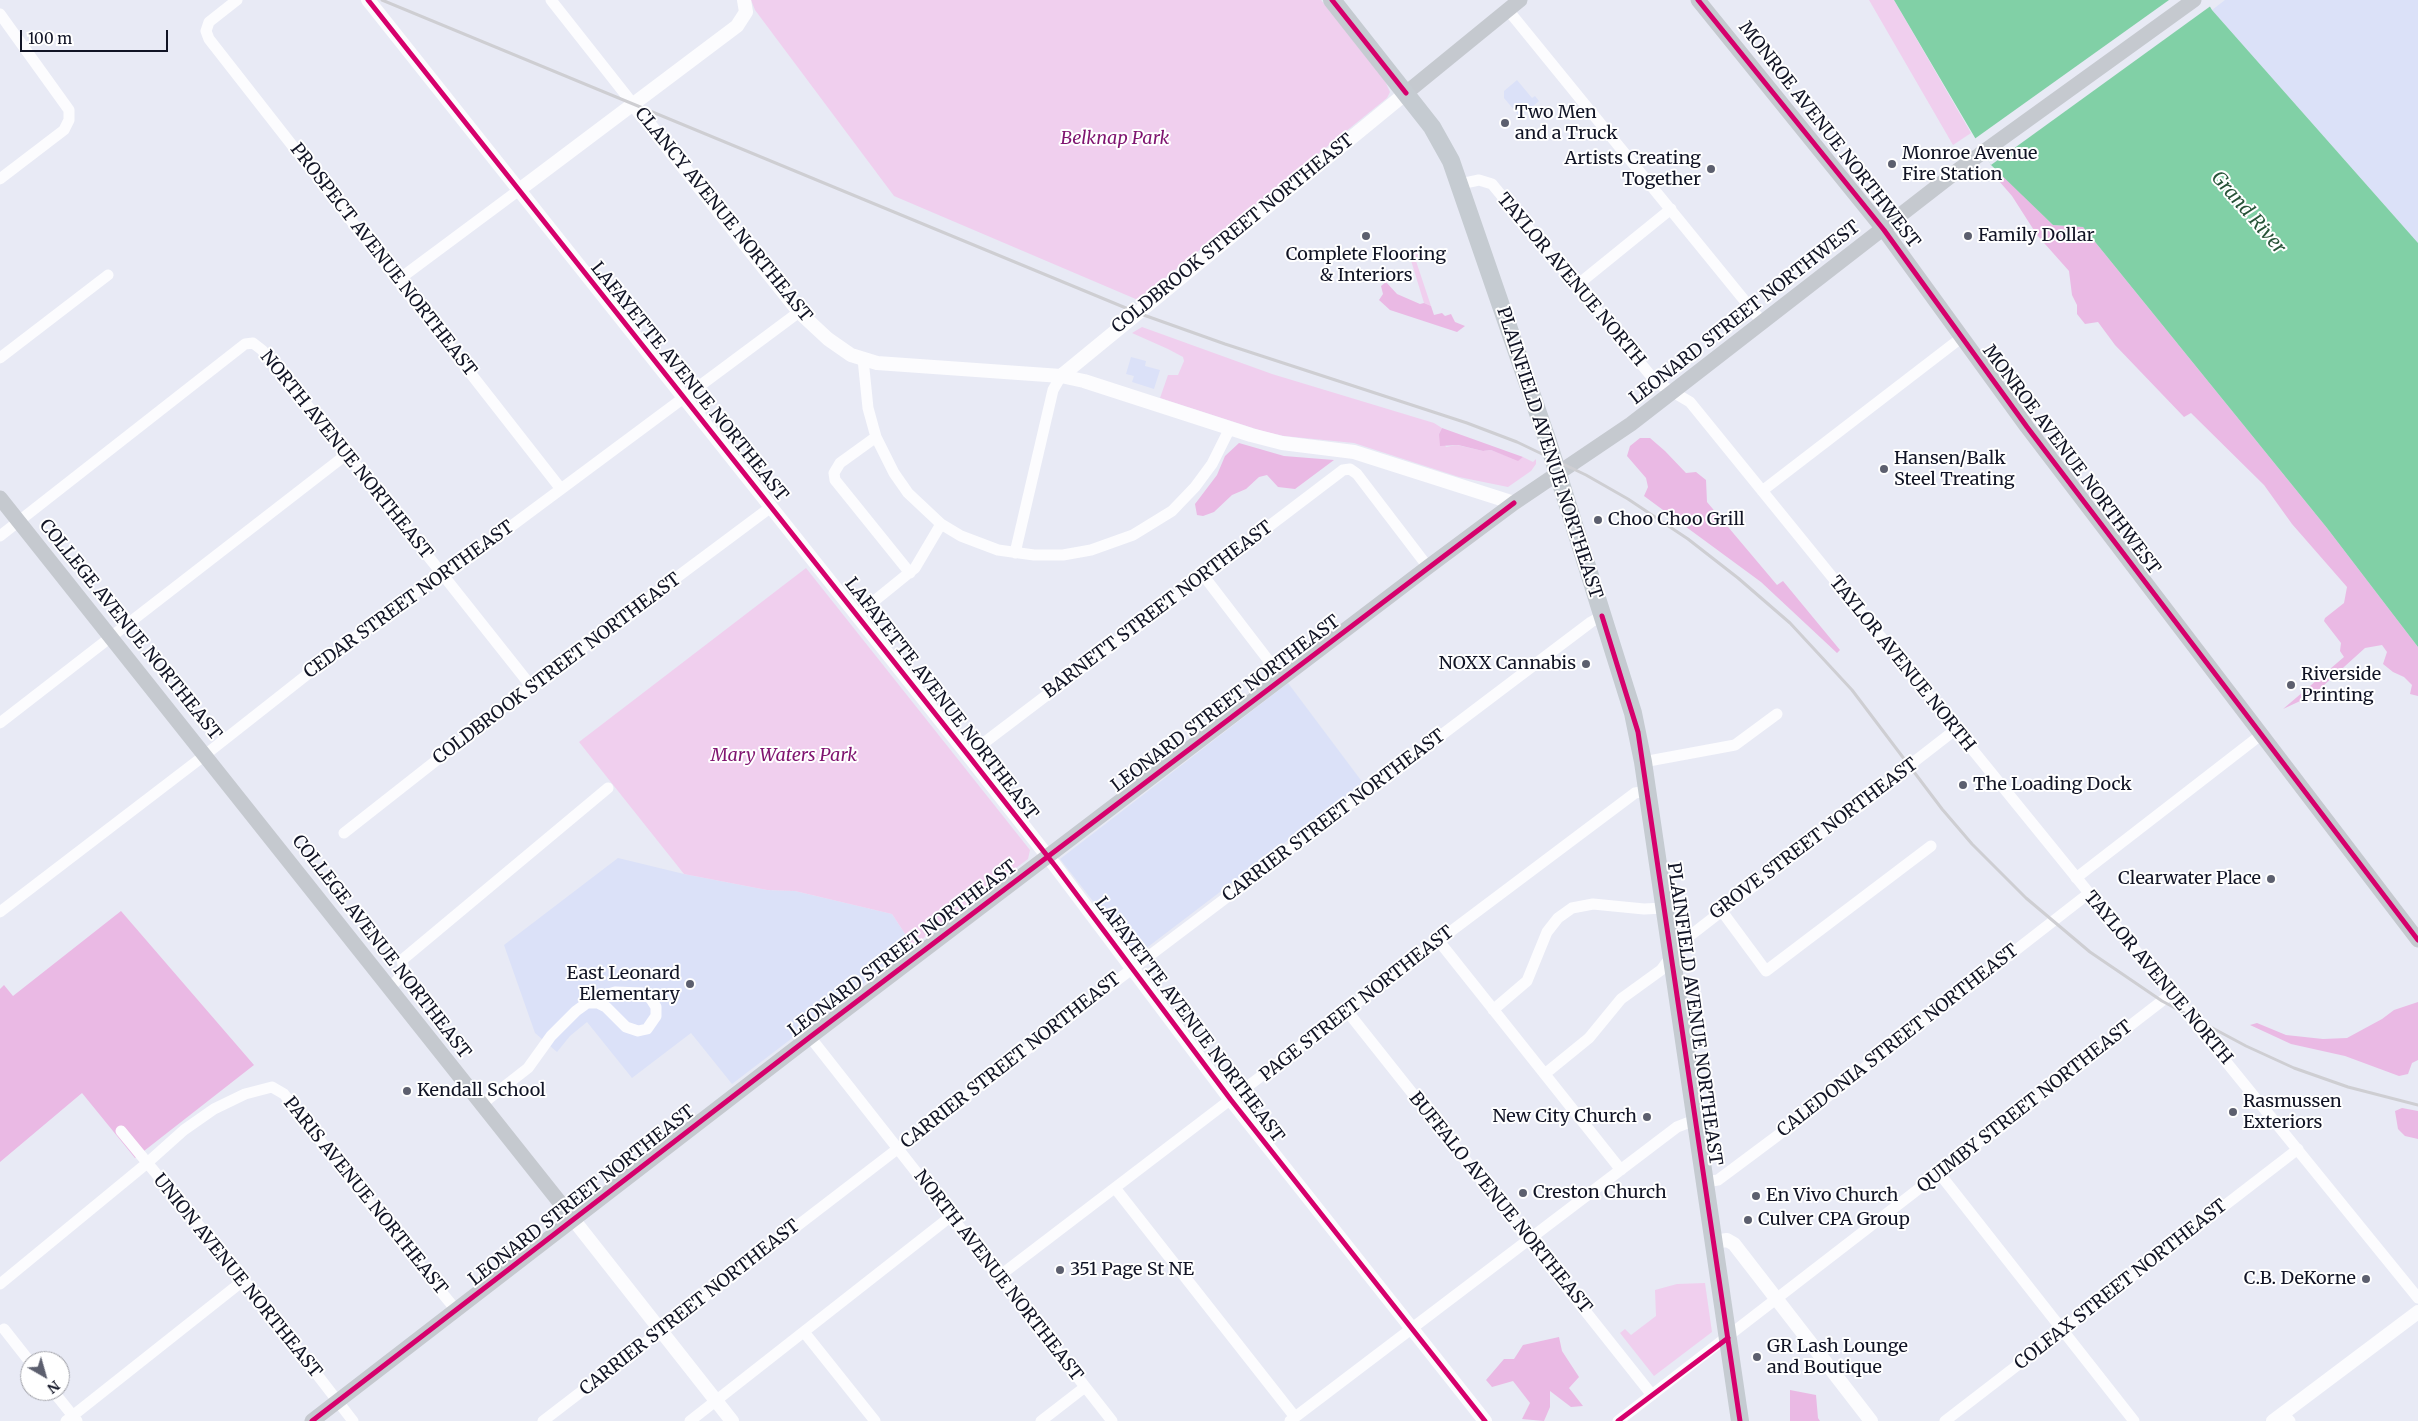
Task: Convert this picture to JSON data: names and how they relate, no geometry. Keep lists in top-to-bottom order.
{
  "streets": {
    "main road": [
      "MONROE AVENUE NORTHWEST",
      "LEONARD STREET NORTHWEST",
      "PLAINFIELD AVENUE NORTHEAST",
      "COLLEGE AVENUE NORTHEAST",
      "LEONARD STREET NORTHEAST"
    ],
    "street": [
      "CLANCY AVENUE NORTHEAST",
      "COLDBROOK STREET NORTHEAST",
      "PROSPECT AVENUE NORTHEAST",
      "TAYLOR AVENUE NORTH",
      "LAFAYETTE AVENUE NORTHEAST",
      "NORTH AVENUE NORTHEAST",
      "CEDAR STREET NORTHEAST",
      "BARNETT STREET NORTHEAST",
      "CARRIER STREET NORTHEAST",
      "GROVE STREET NORTHEAST",
      "PAGE STREET NORTHEAST",
      "CALEDONIA STREET NORTHEAST",
      "QUIMBY STREET NORTHEAST",
      "PARIS AVENUE NORTHEAST",
      "BUFFALO AVENUE NORTHEAST",
      "UNION AVENUE NORTHEAST",
      "COLFAX STREET NORTHEAST"
    ]
  },
  "crossings": [
    ["MONROE AVENUE NORTHWEST", "LEONARD STREET NORTHWEST"],
    ["CLANCY AVENUE NORTHEAST", "COLDBROOK STREET NORTHEAST"],
    ["CLANCY AVENUE NORTHEAST", "CEDAR STREET NORTHEAST"],
    ["CLANCY AVENUE NORTHEAST", "LEONARD STREET NORTHEAST"],
    ["COLDBROOK STREET NORTHEAST", "LAFAYETTE AVENUE NORTHEAST"],
    ["COLDBROOK STREET NORTHEAST", "PLAINFIELD AVENUE NORTHEAST"],
    ["COLDBROOK STREET NORTHEAST", "NORTH AVENUE NORTHEAST"],
    ["PROSPECT AVENUE NORTHEAST", "CEDAR STREET NORTHEAST"],
    ["TAYLOR AVENUE NORTH", "LEONARD STREET NORTHWEST"],
    ["TAYLOR AVENUE NORTH", "PLAINFIELD AVENUE NORTHEAST"],
    ["TAYLOR AVENUE NORTH", "GROVE STREET NORTHEAST"],
    ["TAYLOR AVENUE NORTH", "CALEDONIA STREET NORTHEAST"],
    ["TAYLOR AVENUE NORTH", "QUIMBY STREET NORTHEAST"],
    ["TAYLOR AVENUE NORTH", "COLFAX STREET NORTHEAST"],
    ["LEONARD STREET NORTHWEST", "PLAINFIELD AVENUE NORTHEAST"],
    ["LEONARD STREET NORTHWEST", "LEONARD STREET NORTHEAST"],
    ["LAFAYETTE AVENUE NORTHEAST", "CEDAR STREET NORTHEAST"],
    ["LAFAYETTE AVENUE NORTHEAST", "BARNETT STREET NORTHEAST"],
    ["LAFAYETTE AVENUE NORTHEAST", "LEONARD STREET NORTHEAST"],
    ["LAFAYETTE AVENUE NORTHEAST", "CARRIER STREET NORTHEAST"],
    ["LAFAYETTE AVENUE NORTHEAST", "PAGE STREET NORTHEAST"],
    ["PLAINFIELD AVENUE NORTHEAST", "LEONARD STREET NORTHEAST"],
    ["PLAINFIELD AVENUE NORTHEAST", "CARRIER STREET NORTHEAST"],
    ["PLAINFIELD AVENUE NORTHEAST", "GROVE STREET NORTHEAST"],
    ["PLAINFIELD AVENUE NORTHEAST", "PAGE STREET NORTHEAST"],
    ["PLAINFIELD AVENUE NORTHEAST", "CALEDONIA STREET NORTHEAST"],
    ["PLAINFIELD AVENUE NORTHEAST", "QUIMBY STREET NORTHEAST"],
    ["NORTH AVENUE NORTHEAST", "CEDAR STREET NORTHEAST"],
    ["NORTH AVENUE NORTHEAST", "COLLEGE AVENUE NORTHEAST"],
    ["NORTH AVENUE NORTHEAST", "LEONARD STREET NORTHEAST"],
    ["NORTH AVENUE NORTHEAST", "CARRIER STREET NORTHEAST"],
    ["NORTH AVENUE NORTHEAST", "PAGE STREET NORTHEAST"],
    ["CEDAR STREET NORTHEAST", "COLLEGE AVENUE NORTHEAST"],
    ["BARNETT STREET NORTHEAST", "LEONARD STREET NORTHEAST"],
    ["COLLEGE AVENUE NORTHEAST", "LEONARD STREET NORTHEAST"],
    ["COLLEGE AVENUE NORTHEAST", "CARRIER STREET NORTHEAST"],
    ["LEONARD STREET NORTHEAST", "PARIS AVENUE NORTHEAST"],
    ["LEONARD STREET NORTHEAST", "UNION AVENUE NORTHEAST"],
    ["PAGE STREET NORTHEAST", "BUFFALO AVENUE NORTHEAST"],
    ["QUIMBY STREET NORTHEAST", "BUFFALO AVENUE NORTHEAST"],
    ["PARIS AVENUE NORTHEAST", "UNION AVENUE NORTHEAST"]
  ],
  "water": ["Grand River"],
  "parks": ["Belknap Park", "Mary Waters Park"],
  "places": [
    "Two Men and a Truck",
    "Monroe Avenue Fire Station",
    "Artists Creating Together",
    "Complete Flooring & Interiors",
    "Family Dollar",
    "Hansen/Balk Steel Treating",
    "Choo Choo Grill",
    "NOXX Cannabis",
    "Riverside Printing",
    "The Loading Dock",
    "Clearwater Place",
    "East Leonard Elementary",
    "Kendall School",
    "Rasmussen Exteriors",
    "New City Church",
    "Creston Church",
    "En Vivo Church",
    "Culver CPA Group",
    "351 Page St NE",
    "C.B. DeKorne",
    "GR Lash Lounge and Boutique"
  ],
  "scale_bar": "100 m",
  "north": "bottom right"
}
